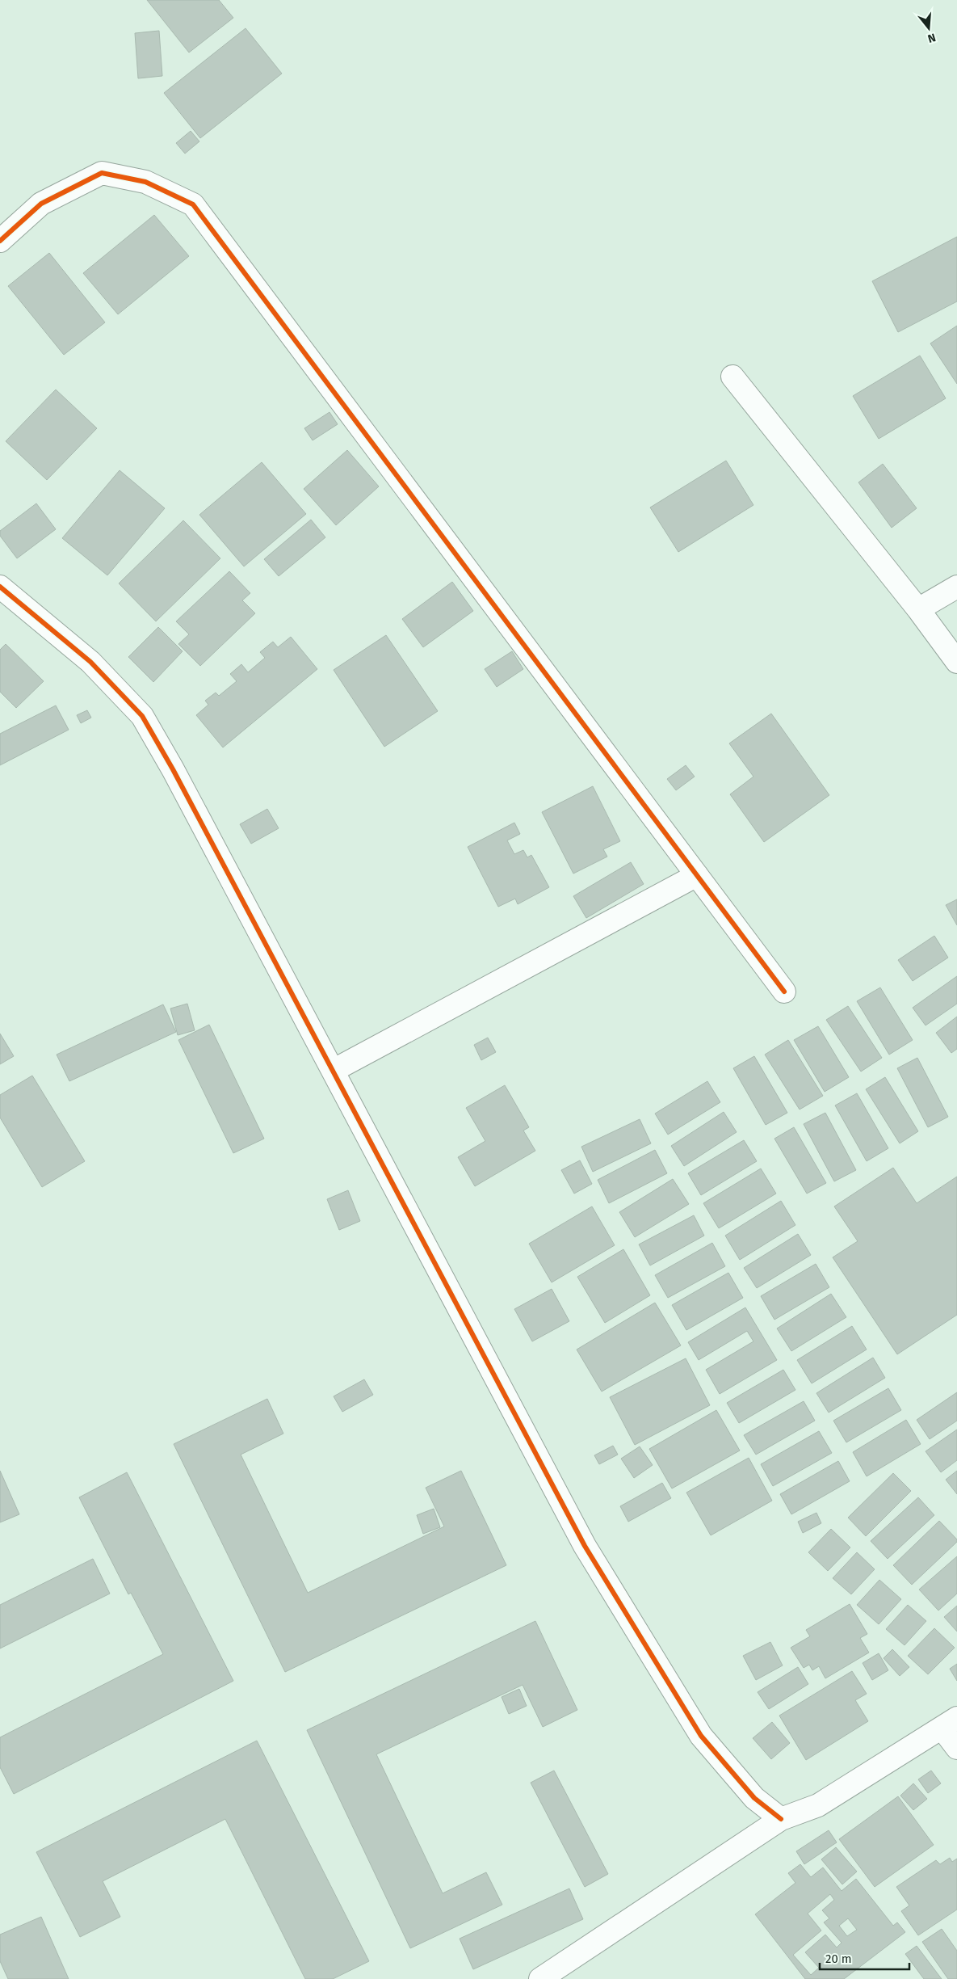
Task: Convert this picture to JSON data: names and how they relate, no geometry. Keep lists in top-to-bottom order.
{
  "scale_bar": "20 m",
  "north": "bottom"
}
